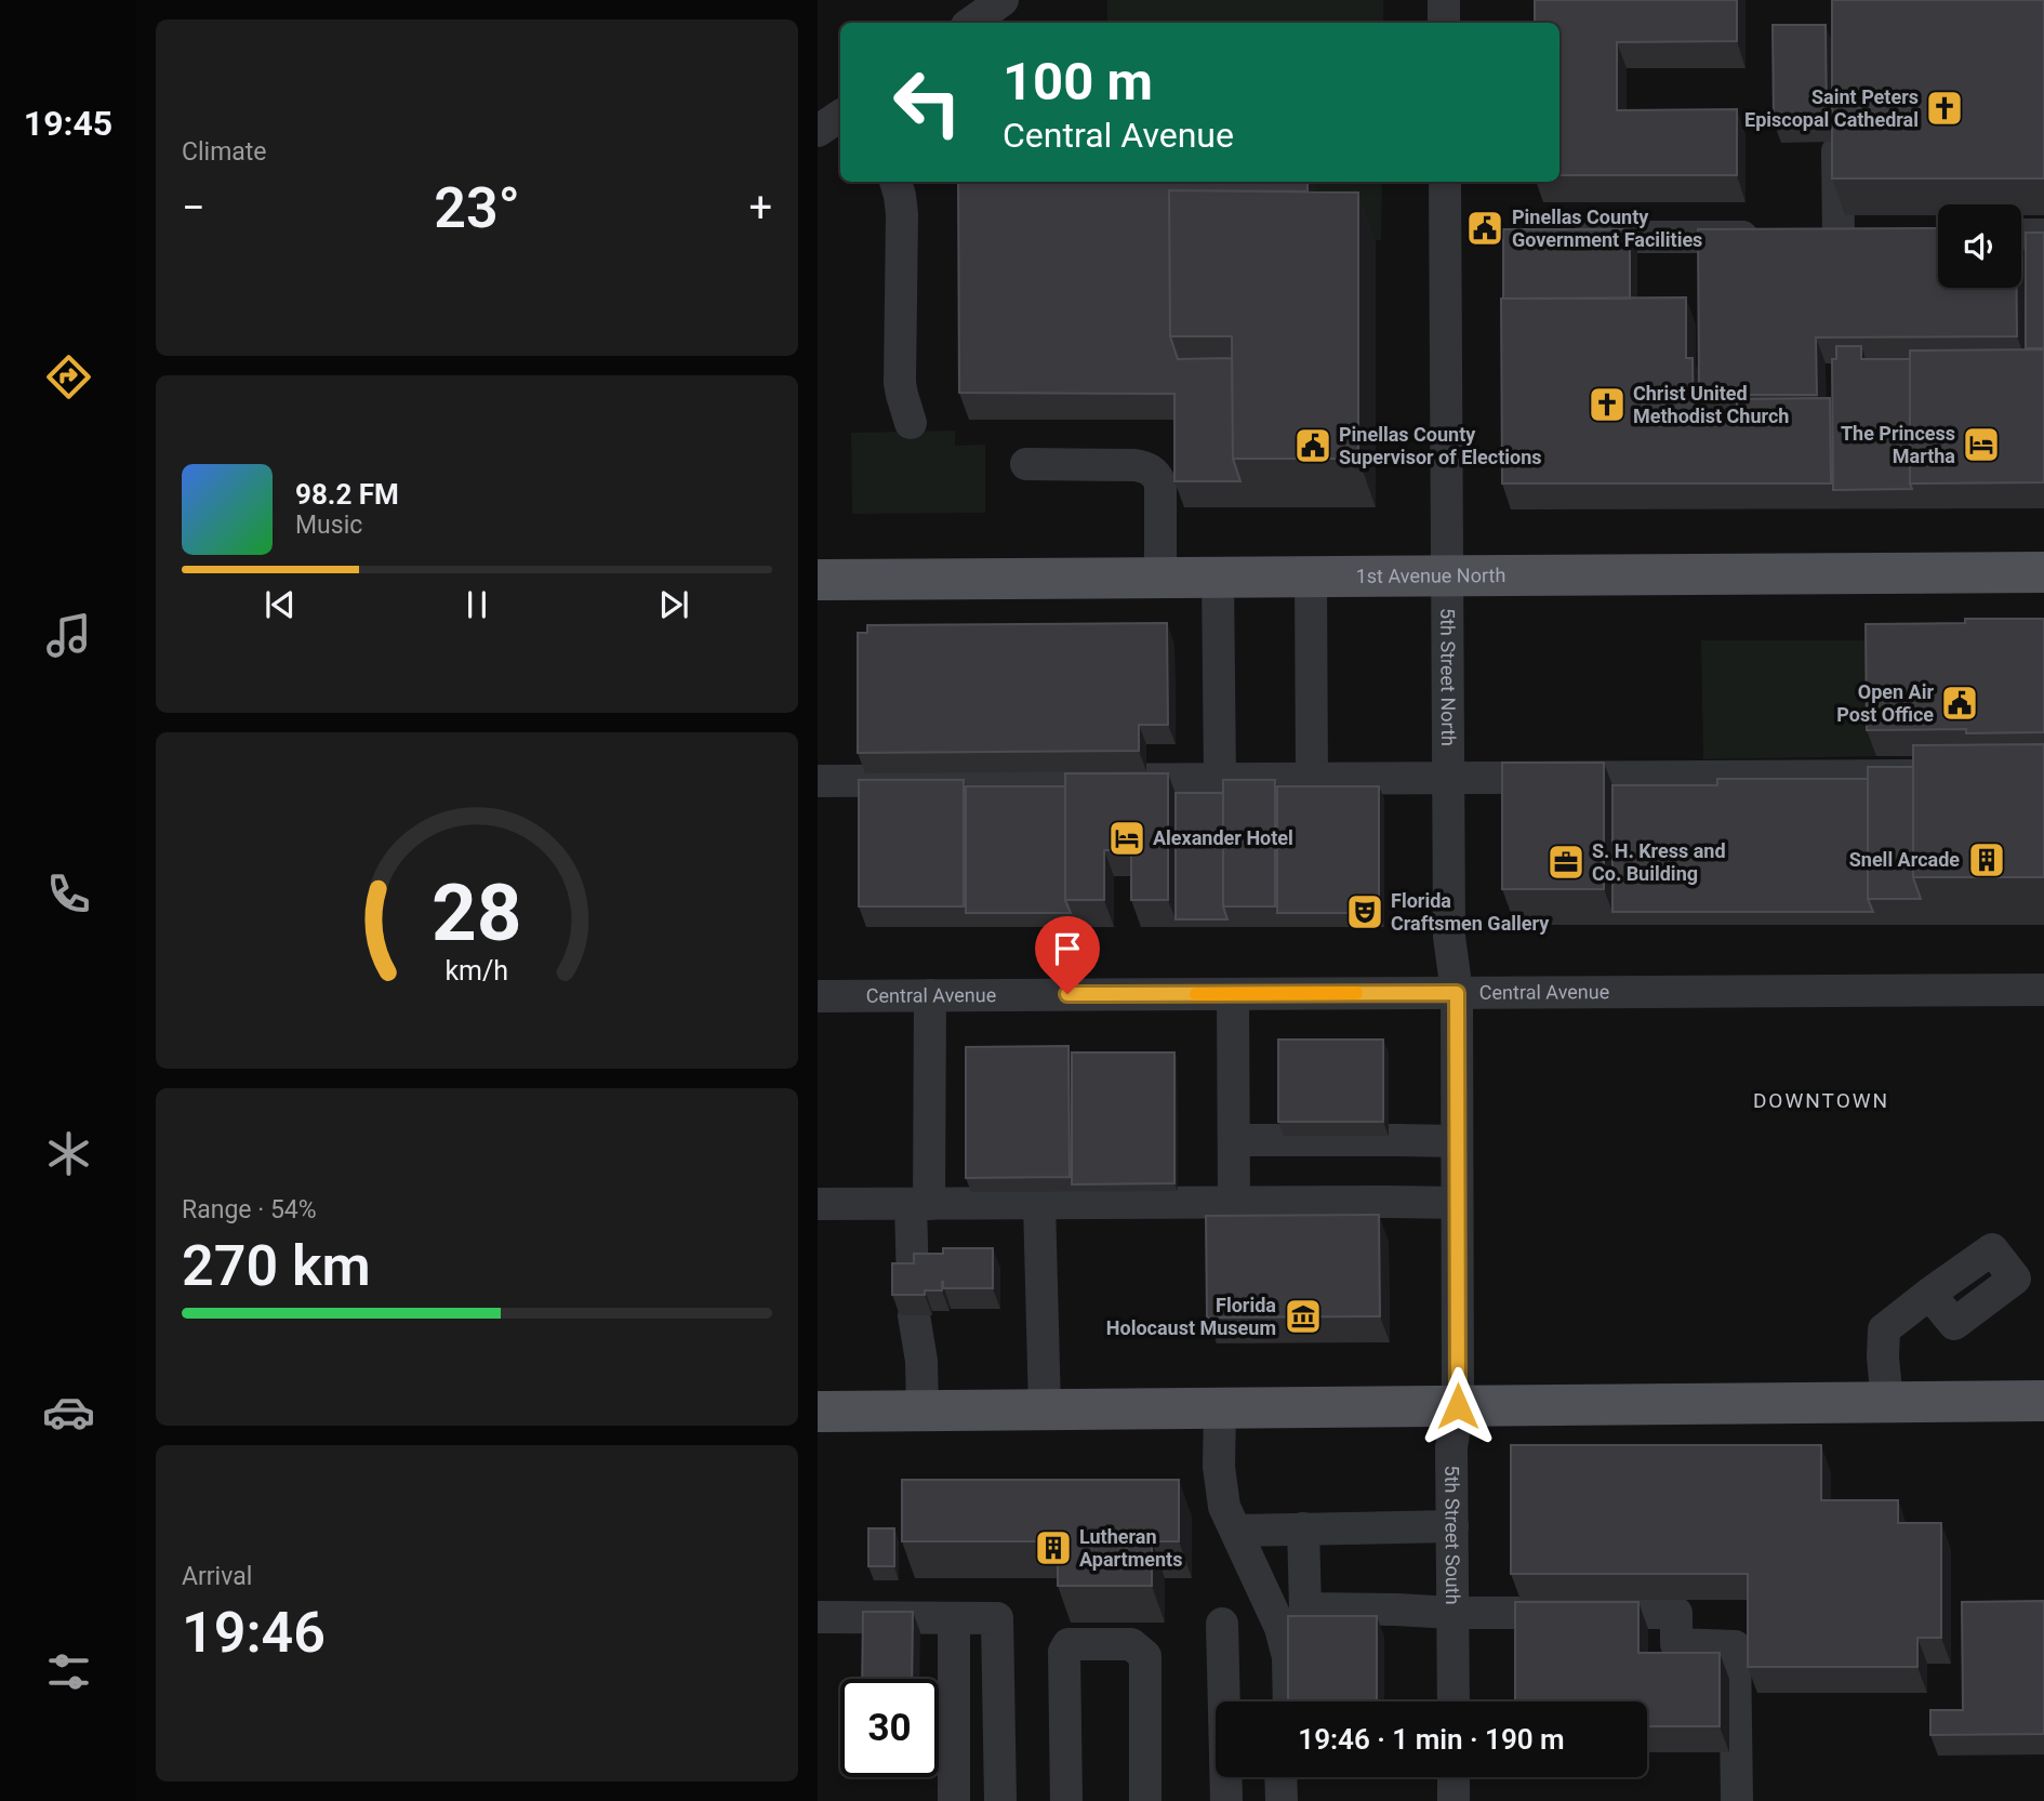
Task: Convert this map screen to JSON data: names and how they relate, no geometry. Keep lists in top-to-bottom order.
{
  "streets": {
    "main road": ["1st Avenue North"],
    "street": ["5th Street North", "Central Avenue", "5th Street South"]
  },
  "crossings": [
    ["1st Avenue North", "5th Street North"],
    ["5th Street North", "Central Avenue"],
    ["5th Street North", "5th Street South"],
    ["Central Avenue", "5th Street South"]
  ],
  "districts": ["DOWNTOWN"],
  "places": {
    "church": ["Saint Peters Episcopal Cathedral", "Christ United Methodist Church"],
    "public building": ["Pinellas County Government Facilities", "Pinellas County Supervisor of Elections", "Open Air Post Office"],
    "hotel": ["The Princess Martha", "Alexander Hotel"],
    "building": ["Snell Arcade", "Lutheran Apartments"],
    "office": ["S. H. Kress and Co. Building"],
    "theatre": ["Florida Craftsmen Gallery"],
    "museum": ["Florida Holocaust Museum"]
  },
  "page": {
    "tabs": "19:45",
    "tile": [
      "Climate",
      ["Range · 54%", "270 km"],
      ["Arrival", "19:46"]
    ],
    "turn": ["100 m", "Central Avenue"],
    "heat": ["−", "23°", "+"],
    "song": ["98.2 FM", "Music"],
    "limit": "30",
    "trip": "19:46 · 1 min · 190 m",
    "gauge": ["28", "km/h"]
  }
}
